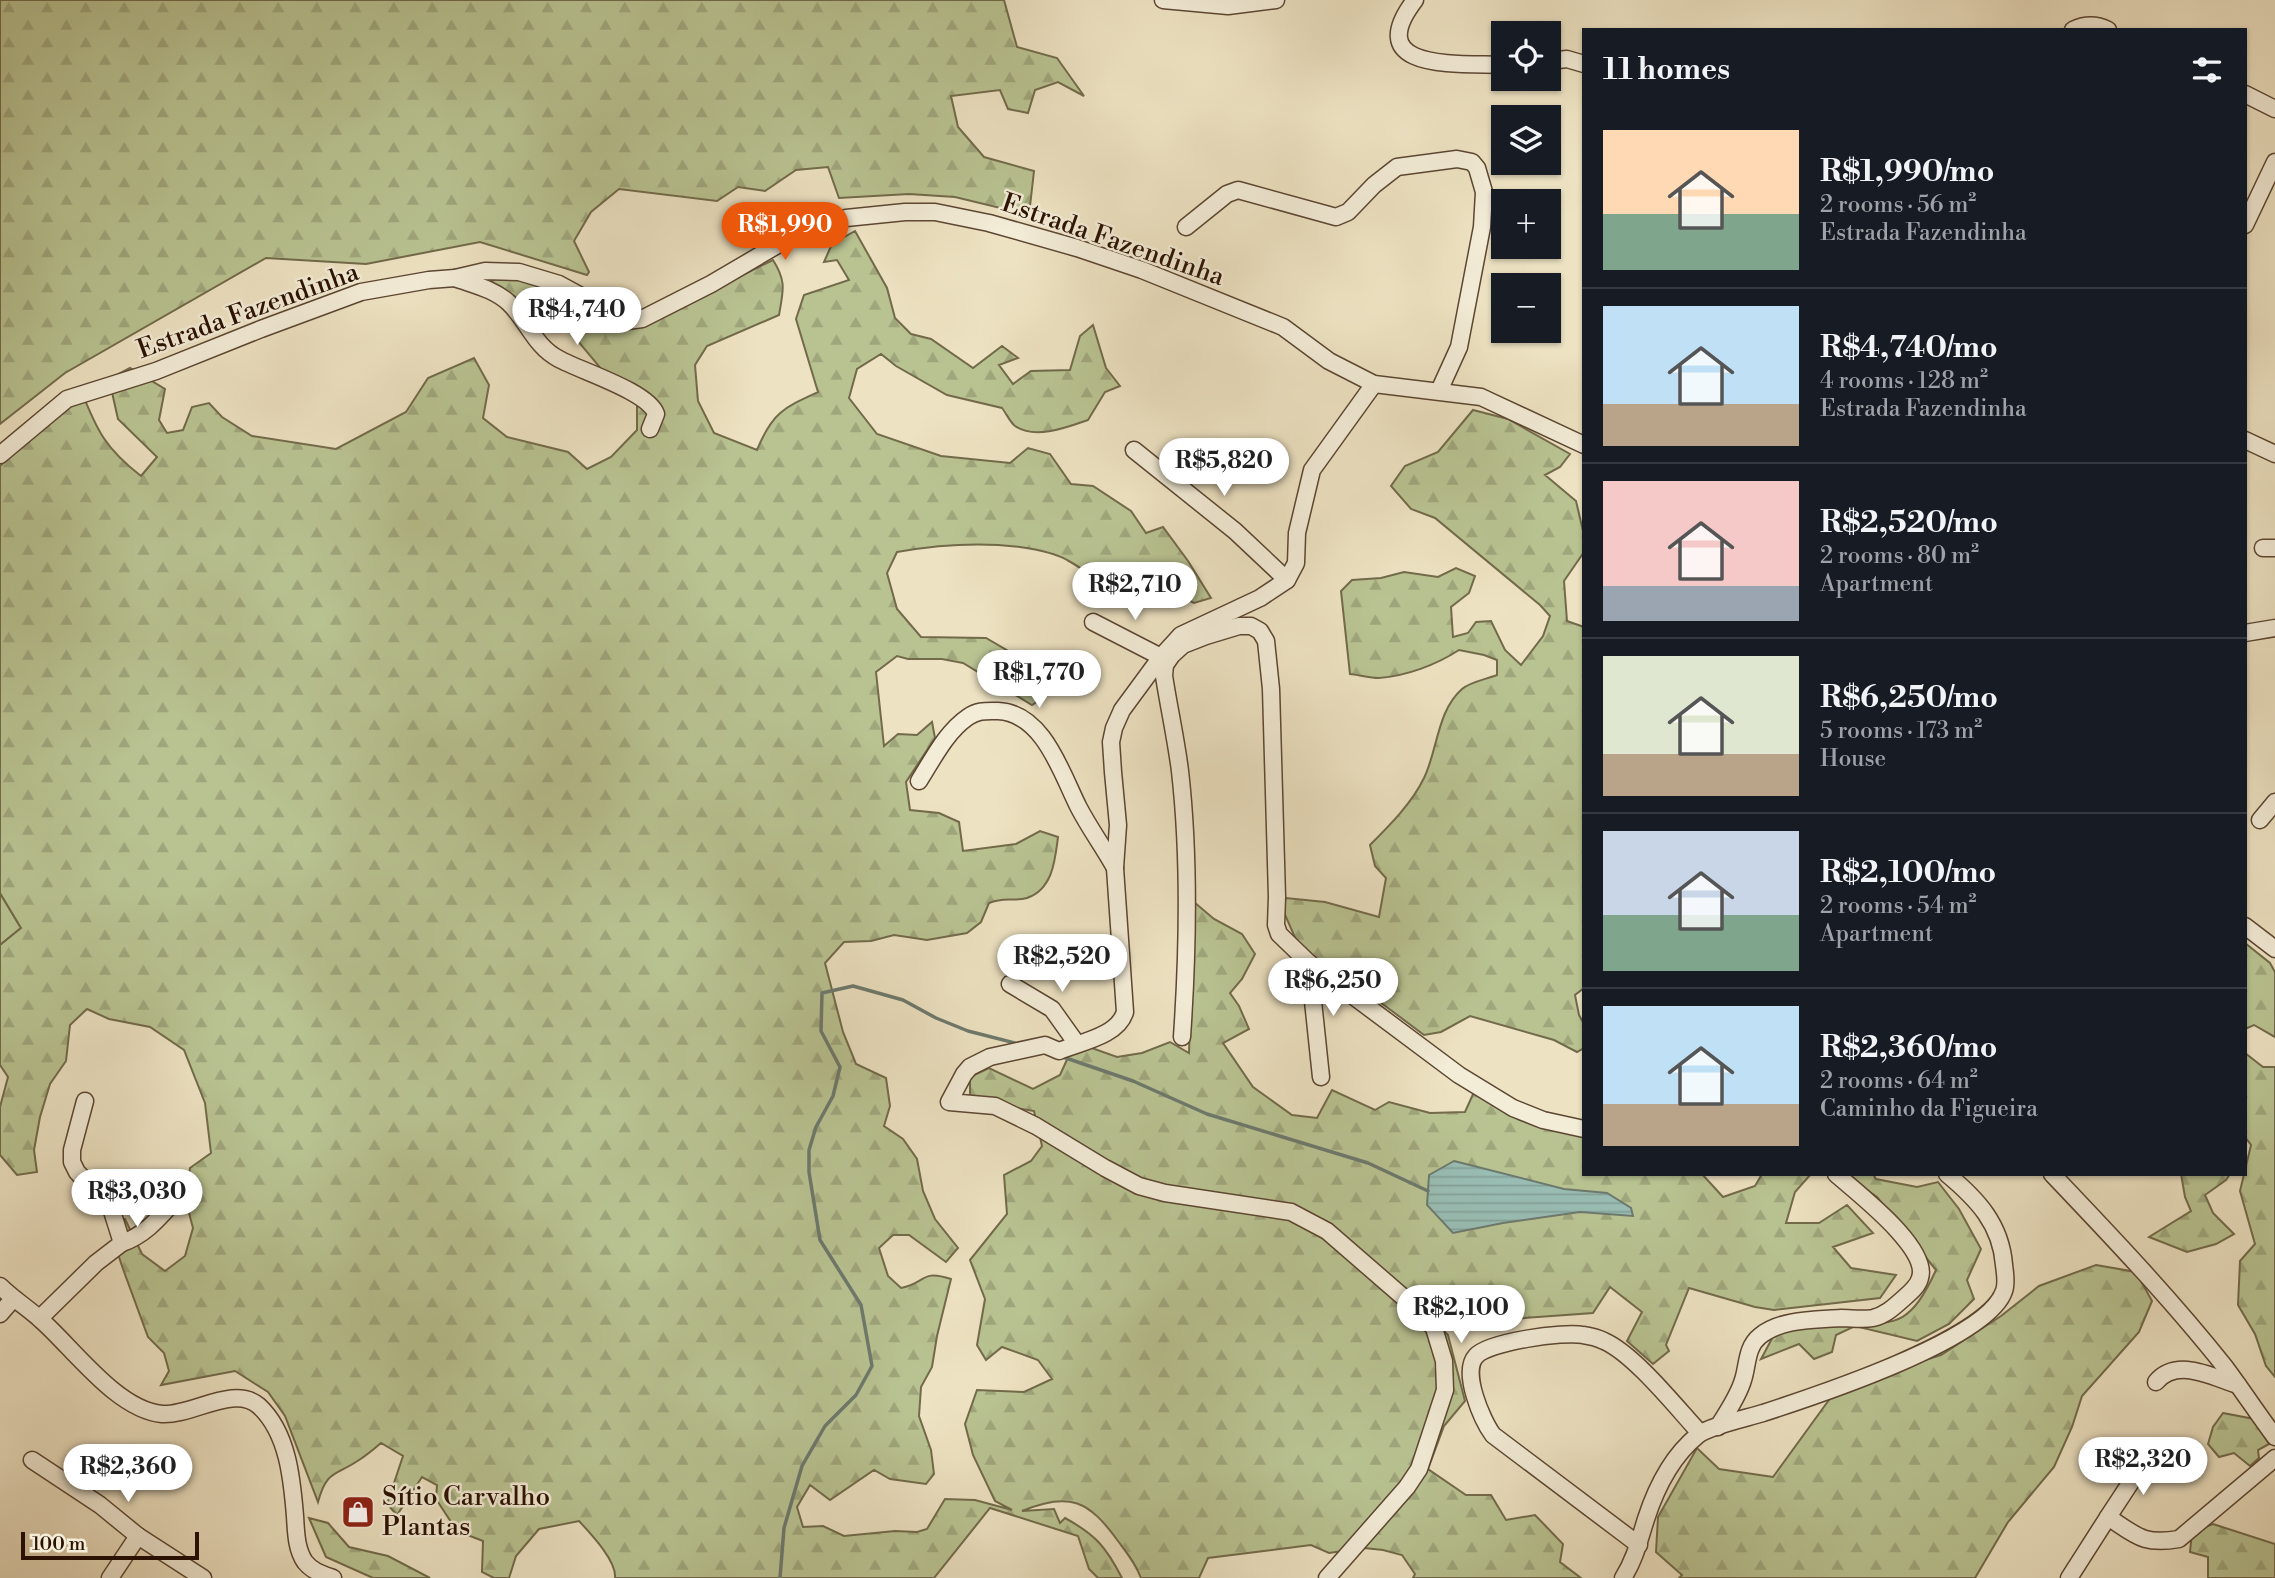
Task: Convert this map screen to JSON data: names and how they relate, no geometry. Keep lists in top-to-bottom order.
{
  "streets": {
    "street": ["Estrada Fazendinha"]
  },
  "places": {
    "shop": ["Sítio Carvalho Plantas"]
  },
  "scale_bar": "100 m",
  "page": {
    "map_buttons": ["+", "−"],
    "heading": "11 homes",
    "list": [
      {
        "name": "R$1,990/mo",
        "note": "2 rooms · 56 m² · Estrada Fazendinha"
      },
      {
        "name": "R$4,740/mo",
        "note": "4 rooms · 128 m² · Estrada Fazendinha"
      },
      {
        "name": "R$2,520/mo",
        "note": "2 rooms · 80 m² · Apartment"
      },
      {
        "name": "R$6,250/mo",
        "note": "5 rooms · 173 m² · House"
      },
      {
        "name": "R$2,100/mo",
        "note": "2 rooms · 54 m² · Apartment"
      },
      {
        "name": "R$2,360/mo",
        "note": "2 rooms · 64 m² · Caminho da Figueira"
      }
    ],
    "price": [
      "R$1,990",
      "R$4,740",
      "R$5,820",
      "R$2,710",
      "R$1,770",
      "R$2,520",
      "R$6,250",
      "R$3,030",
      "R$2,100",
      "R$2,320",
      "R$2,360"
    ],
    "scale": "100 m"
  }
}
